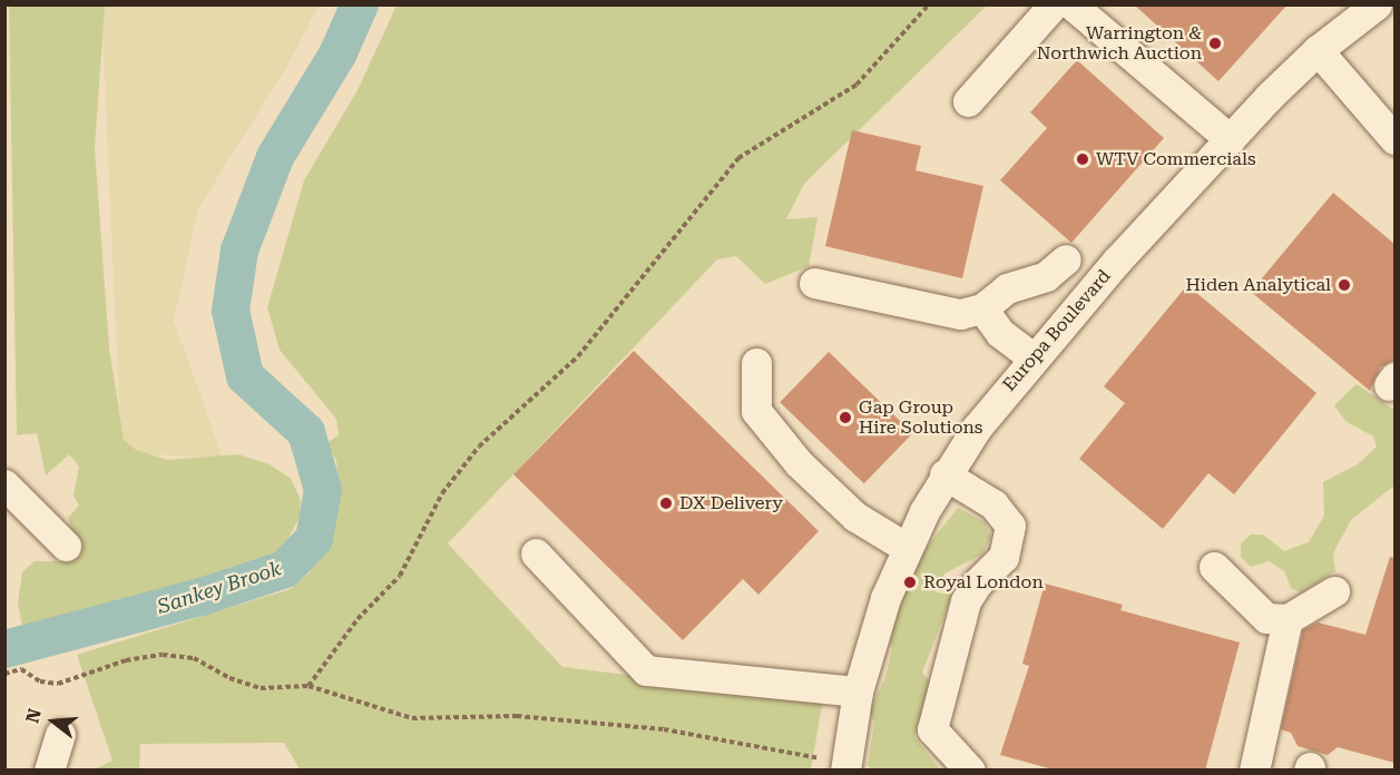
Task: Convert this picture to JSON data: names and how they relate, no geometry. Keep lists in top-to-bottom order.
{
  "streets": {
    "street": ["Europa Boulevard"]
  },
  "water": ["Sankey Brook"],
  "places": [
    "Warrington & Northwich Auction",
    "WTV Commercials",
    "Hiden Analytical",
    "Gap Group Hire Solutions",
    "DX Delivery",
    "Royal London"
  ],
  "north": "left"
}
